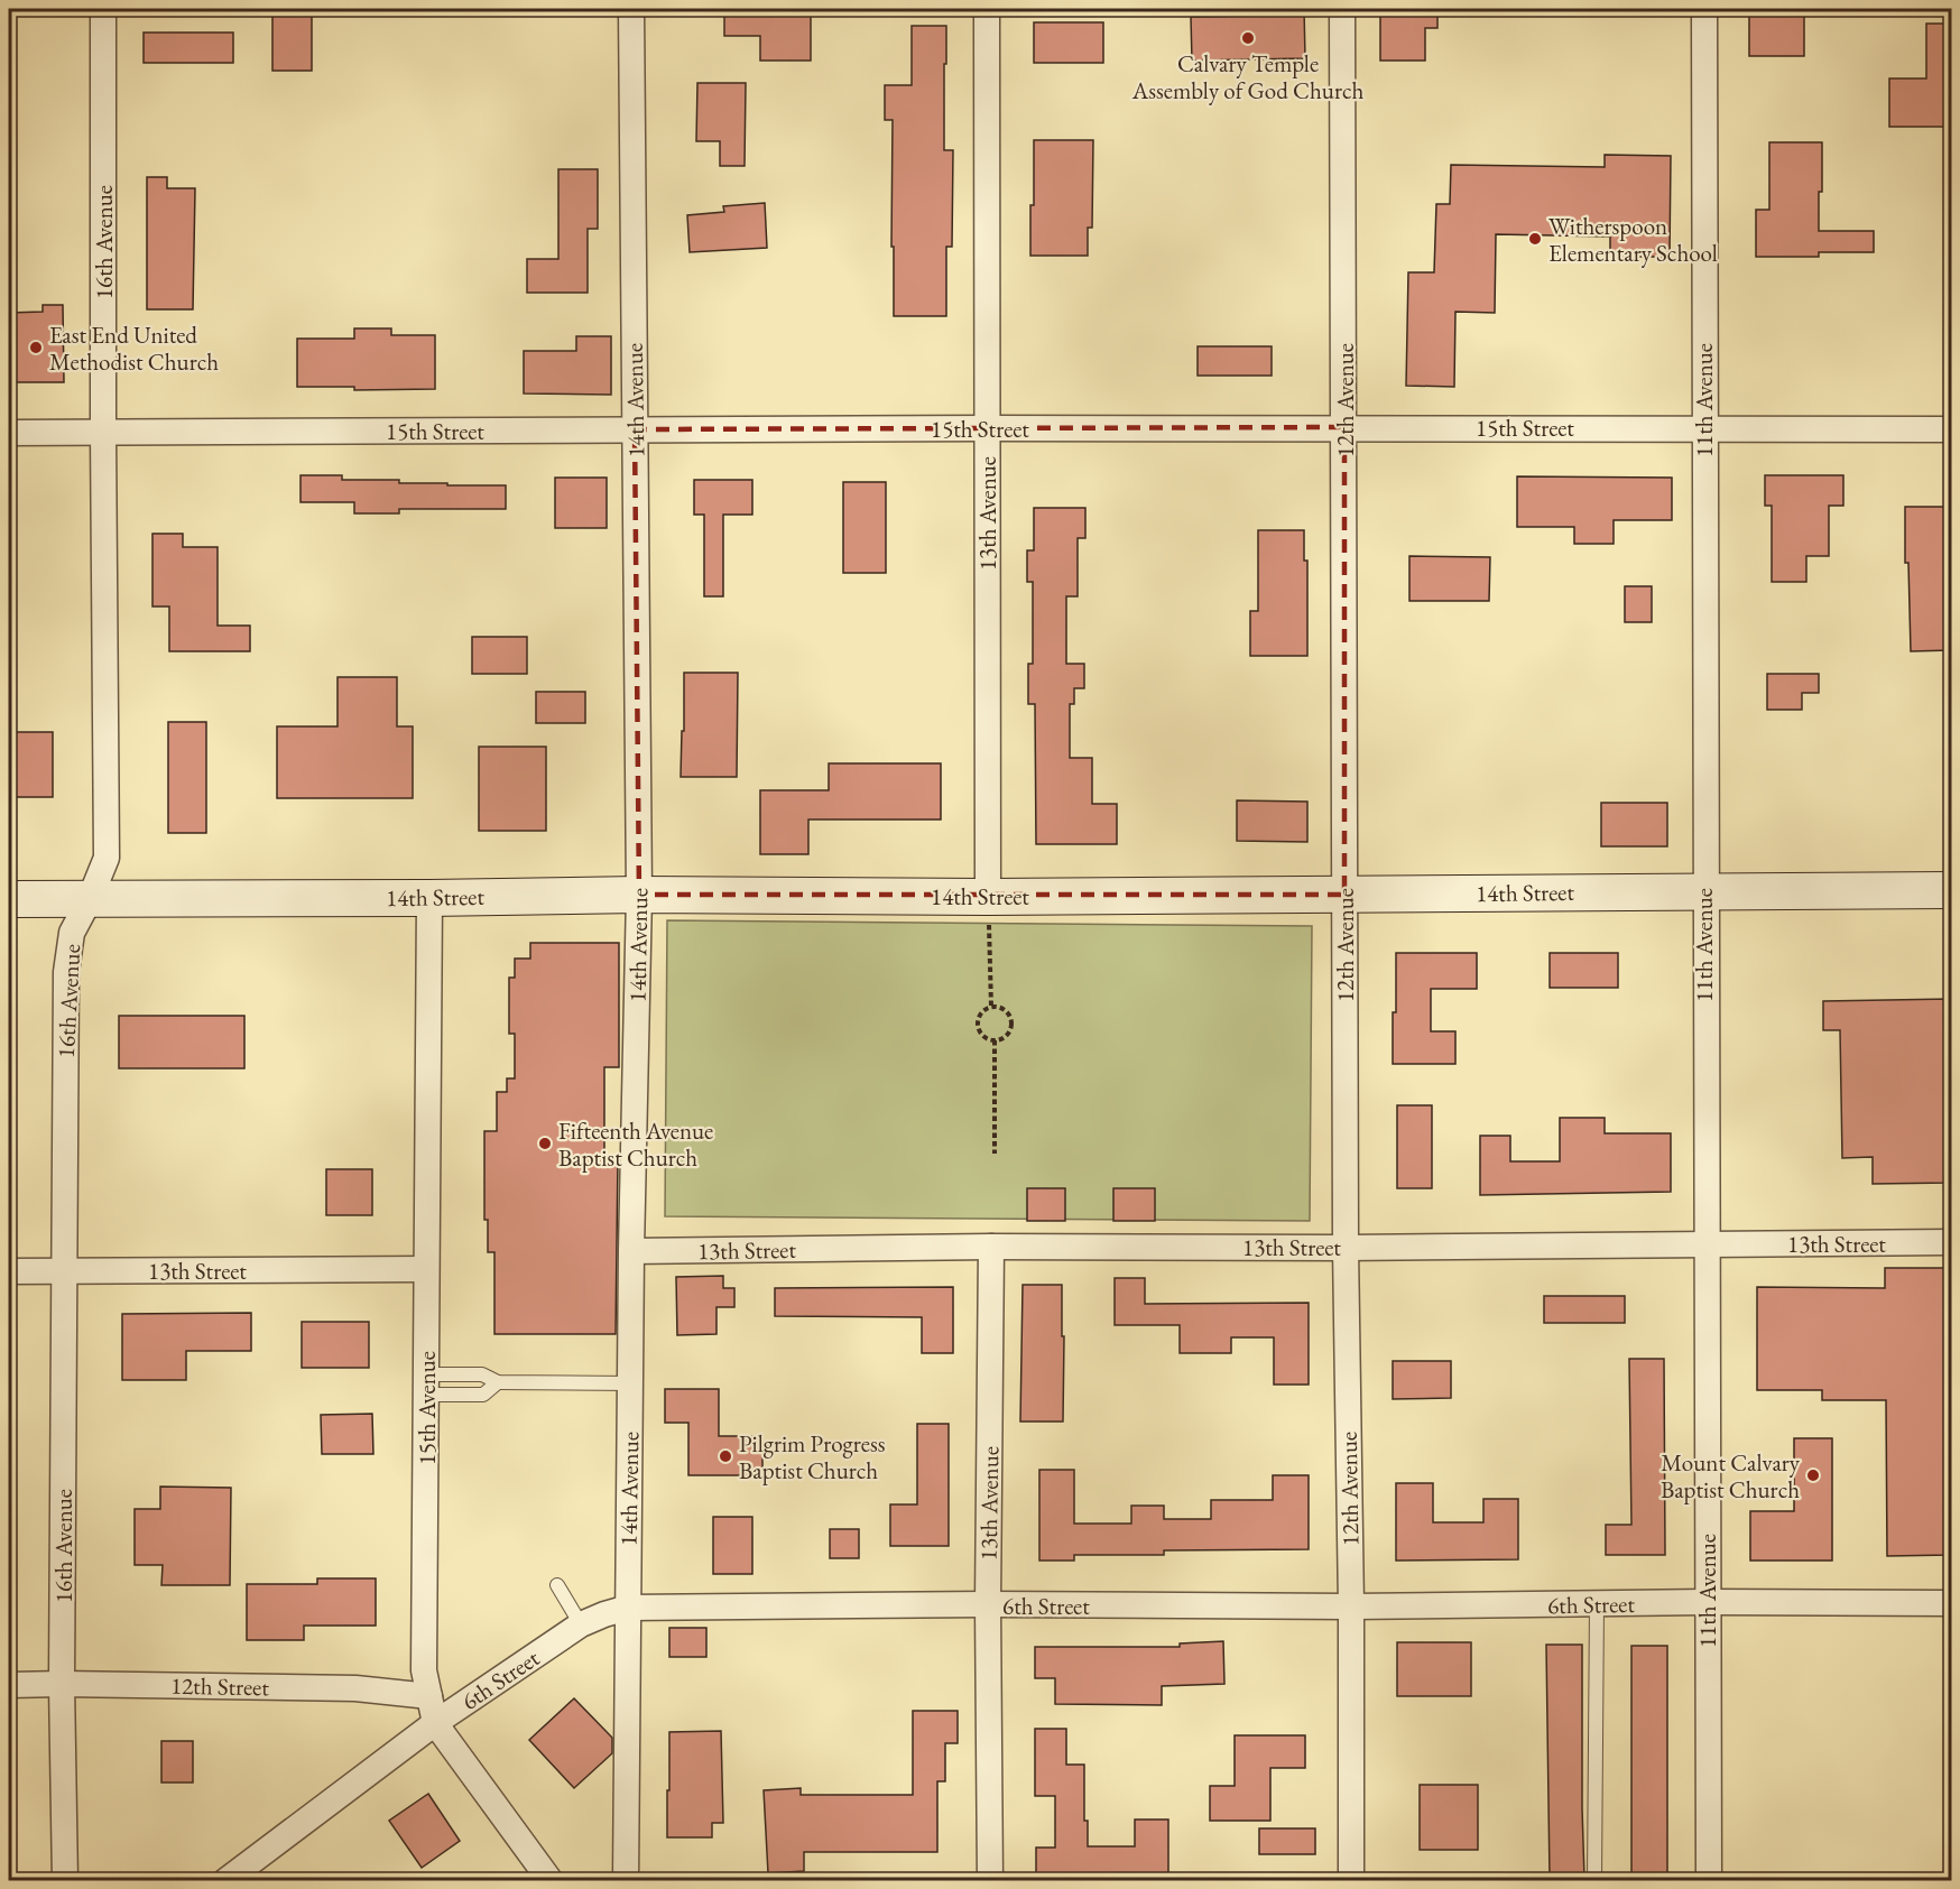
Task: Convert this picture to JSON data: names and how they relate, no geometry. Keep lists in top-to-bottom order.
{
  "streets": {
    "main road": ["14th Street"],
    "street": [
      "16th Avenue",
      "14th Avenue",
      "12th Avenue",
      "11th Avenue",
      "15th Street",
      "13th Avenue",
      "13th Street",
      "15th Avenue",
      "6th Street",
      "12th Street"
    ]
  },
  "crossings": [
    ["16th Avenue", "15th Street"],
    ["16th Avenue", "14th Street"],
    ["16th Avenue", "13th Street"],
    ["16th Avenue", "12th Street"],
    ["14th Avenue", "15th Street"],
    ["14th Avenue", "14th Street"],
    ["14th Avenue", "13th Street"],
    ["14th Avenue", "6th Street"],
    ["12th Avenue", "15th Street"],
    ["12th Avenue", "14th Street"],
    ["12th Avenue", "13th Street"],
    ["12th Avenue", "6th Street"],
    ["11th Avenue", "15th Street"],
    ["11th Avenue", "14th Street"],
    ["11th Avenue", "13th Street"],
    ["11th Avenue", "6th Street"],
    ["15th Street", "13th Avenue"],
    ["13th Avenue", "14th Street"],
    ["13th Avenue", "13th Street"],
    ["13th Avenue", "6th Street"],
    ["14th Street", "15th Avenue"],
    ["13th Street", "15th Avenue"],
    ["15th Avenue", "6th Street"],
    ["15th Avenue", "12th Street"]
  ],
  "places": [
    "Calvary Temple Assembly of God Church",
    "Witherspoon Elementary School",
    "East End United Methodist Church",
    "Fifteenth Avenue Baptist Church",
    "Pilgrim Progress Baptist Church",
    "Mount Calvary Baptist Church"
  ]
}
